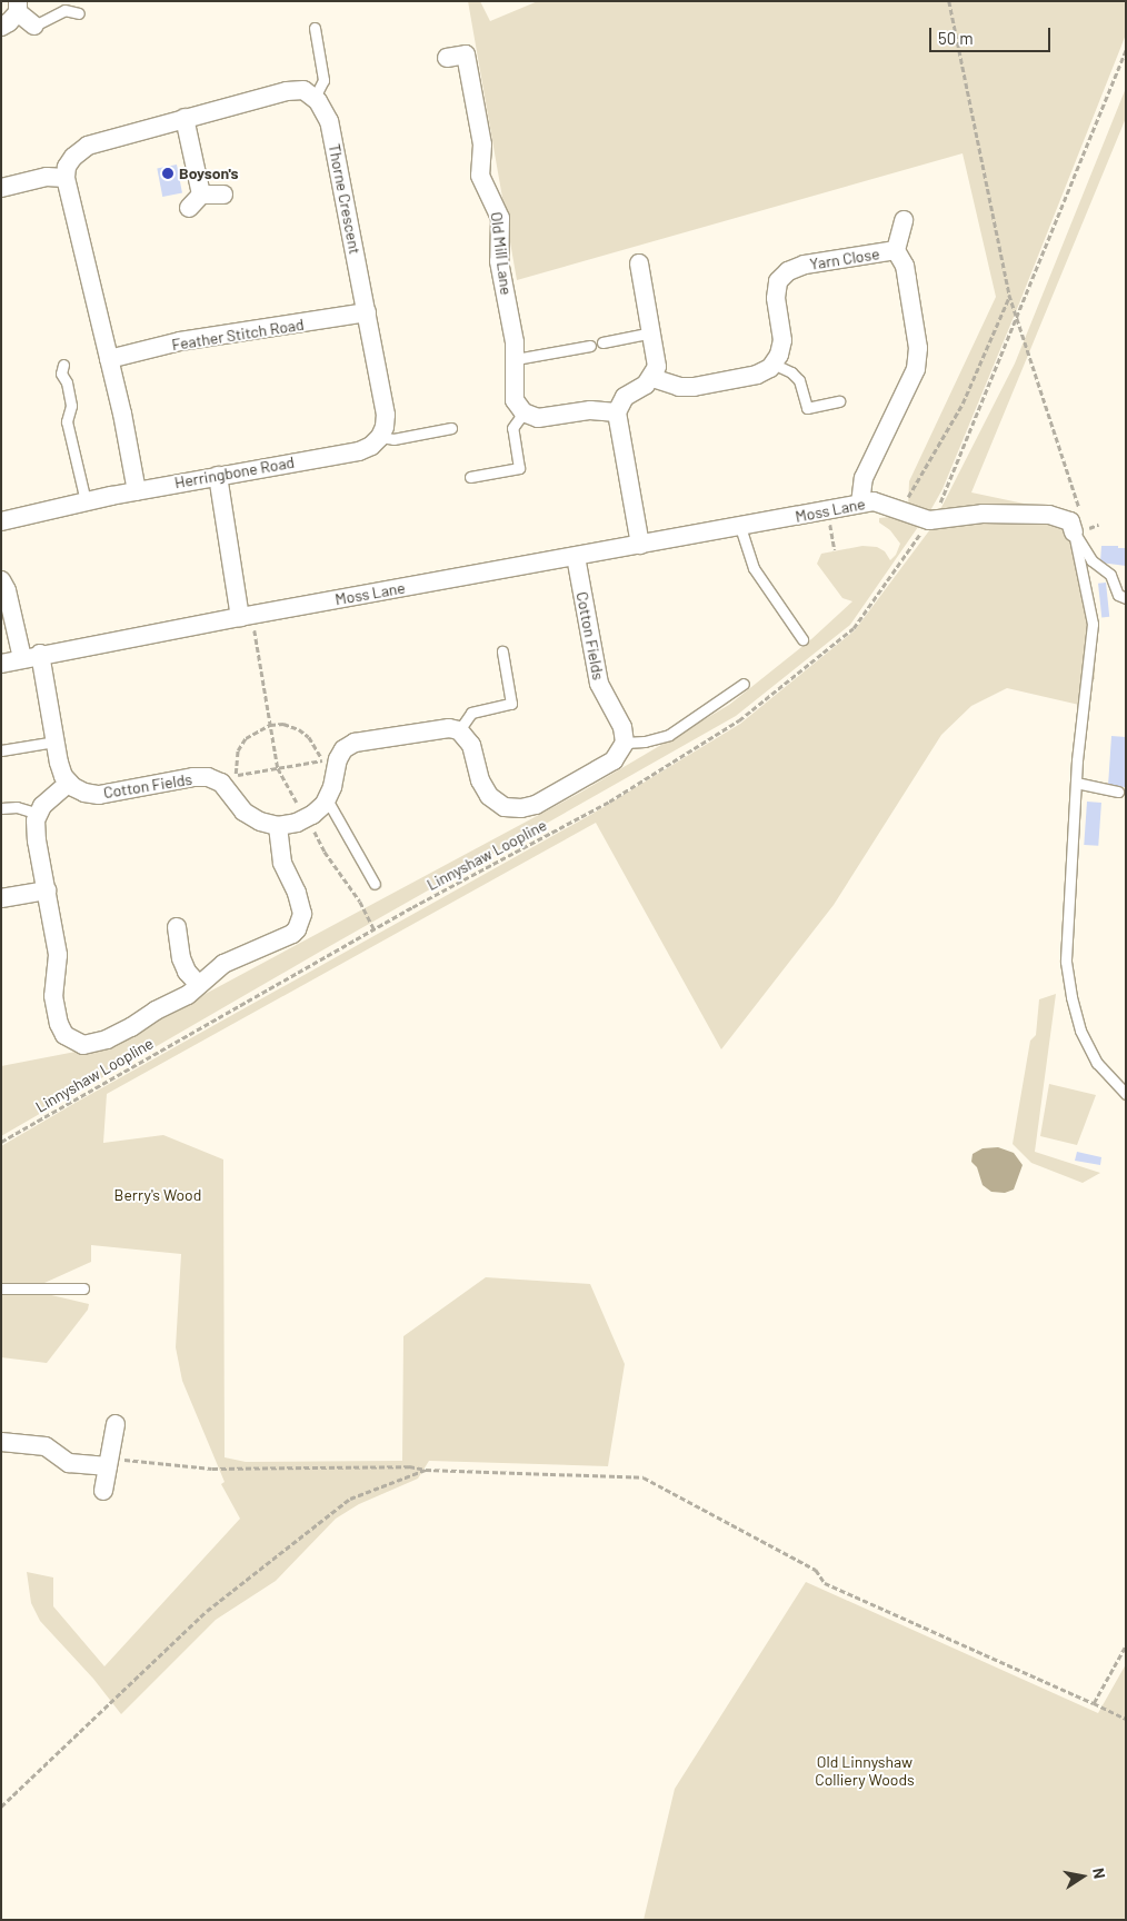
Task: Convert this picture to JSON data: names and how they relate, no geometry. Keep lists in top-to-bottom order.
{
  "streets": {
    "street": [
      "Thorne Crescent",
      "Old Mill Lane",
      "Yarn Close",
      "Feather Stitch Road",
      "Herringbone Road",
      "Moss Lane",
      "Cotton Fields"
    ],
    "path": ["Linnyshaw Loopline"]
  },
  "crossings": [
    ["Thorne Crescent", "Feather Stitch Road"],
    ["Thorne Crescent", "Herringbone Road"],
    ["Yarn Close", "Moss Lane"],
    ["Moss Lane", "Cotton Fields"],
    ["Moss Lane", "Linnyshaw Loopline"]
  ],
  "parks": ["Berry's Wood", "Old Linnyshaw Colliery Woods"],
  "places": ["Boyson's"],
  "scale_bar": "50 m",
  "north": "right"
}
